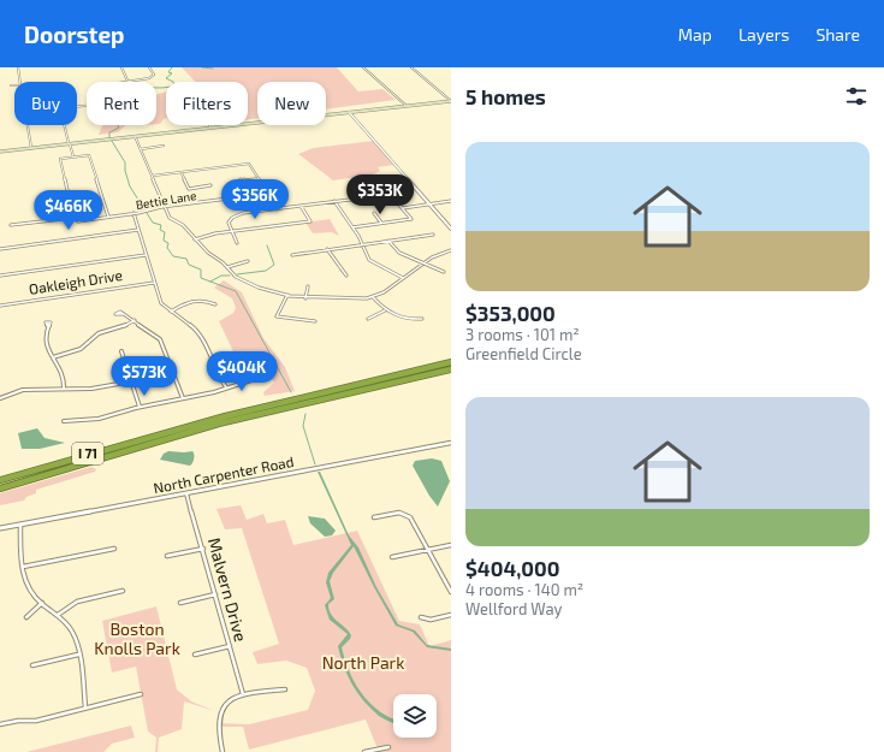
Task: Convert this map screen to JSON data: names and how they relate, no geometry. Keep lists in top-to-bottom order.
{
  "streets": {
    "highway": ["I 71"],
    "street": [
      "Bettie Lane",
      "Oakleigh Drive",
      "North Carpenter Road",
      "Malvern Drive"
    ]
  },
  "crossings": [
    ["North Carpenter Road", "Malvern Drive"]
  ],
  "parks": ["Boston Knolls Park", "North Park"],
  "page": {
    "header": "Doorstep",
    "nav": ["Map", "Layers", "Share"],
    "heading": "5 homes",
    "chip": [
      "Buy",
      "Rent",
      "Filters",
      "New"
    ],
    "list": [
      {
        "name": "$353,000",
        "note": "3 rooms · 101 m² · Greenfield Circle"
      },
      {
        "name": "$404,000",
        "note": "4 rooms · 140 m² · Wellford Way"
      }
    ],
    "price": [
      "$353K",
      "$356K",
      "$466K",
      "$404K",
      "$573K"
    ]
  }
}
